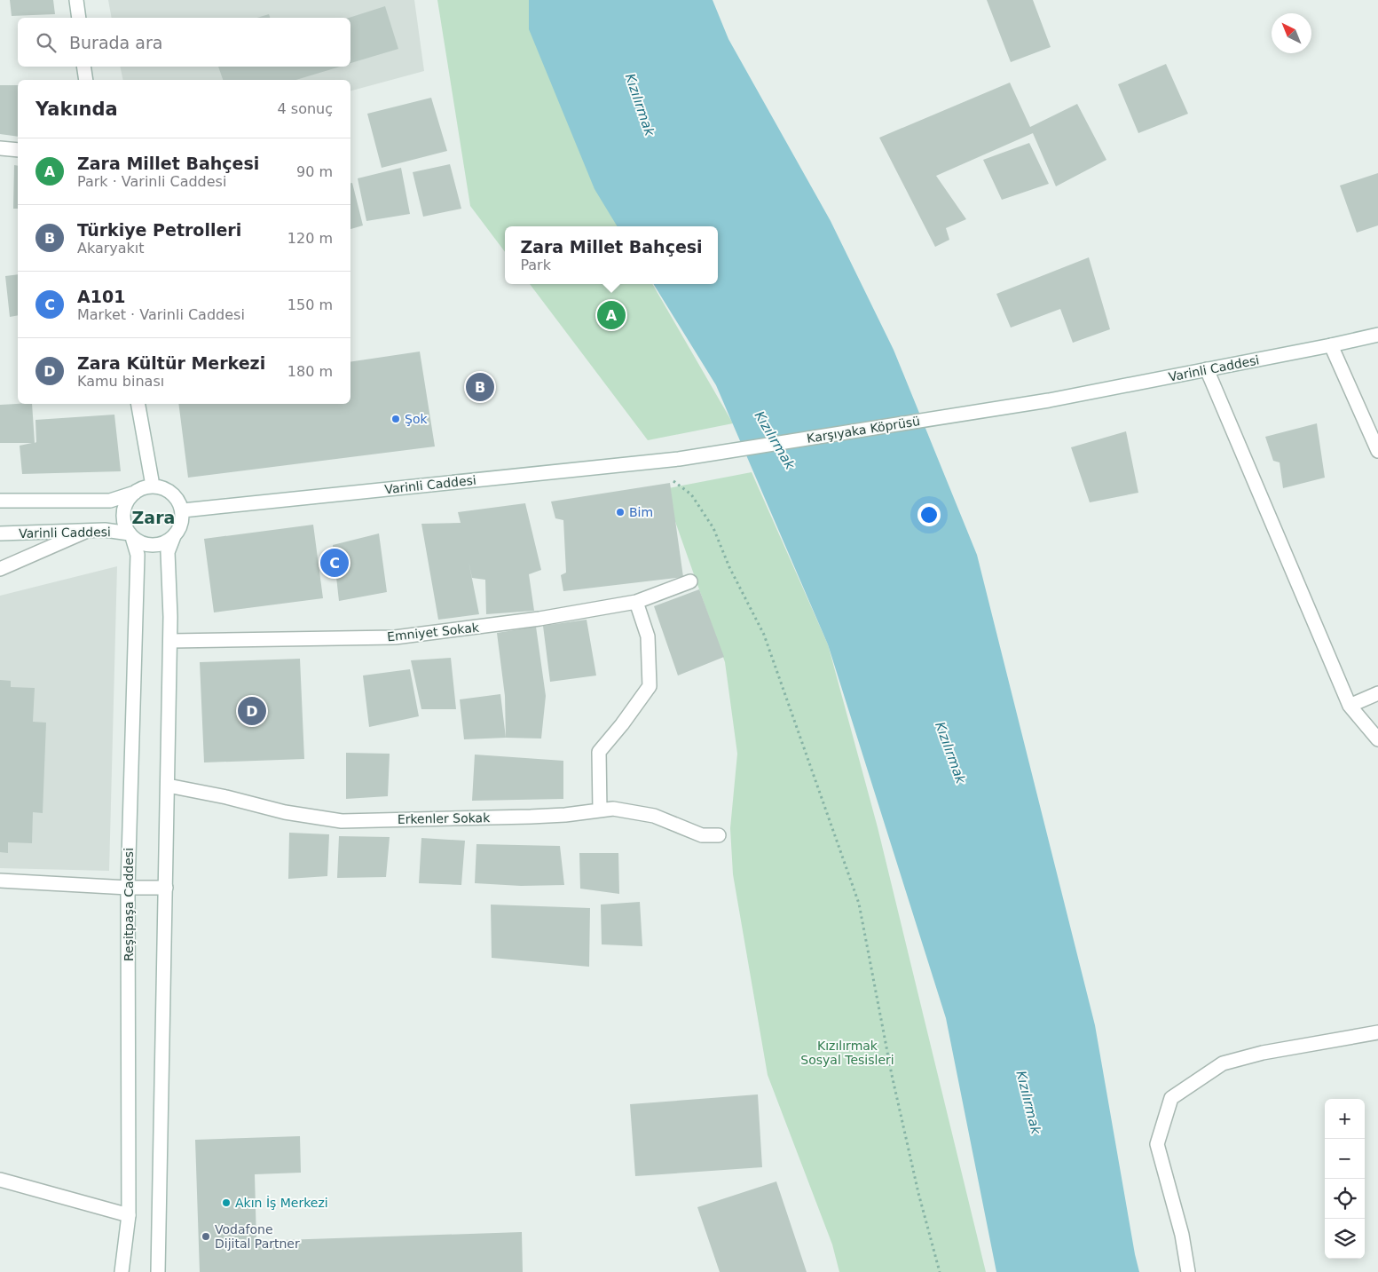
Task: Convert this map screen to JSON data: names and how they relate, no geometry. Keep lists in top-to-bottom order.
{
  "streets": {
    "main road": [
      "Varinli Caddesi",
      "Karşıyaka Köprüsü",
      "Emniyet Sokak",
      "Erkenler Sokak",
      "Reşitpaşa Caddesi"
    ]
  },
  "crossings": [
    ["Varinli Caddesi", "Karşıyaka Köprüsü"],
    ["Varinli Caddesi", "Reşitpaşa Caddesi"]
  ],
  "districts": ["Zara"],
  "water": ["Kızılırmak"],
  "parks": ["Kızılırmak Sosyal Tesisleri"],
  "places": [
    "Şok",
    "Bim",
    "Akın İş Merkezi",
    "Vodafone Dijital Partner"
  ],
  "north": "top left",
  "page": {
    "search": "Burada ara",
    "heading": ["Yakında", "4 sonuç"],
    "list": [
      {
        "mark": "A",
        "name": "Zara Millet Bahçesi",
        "note": "Park · Varinli Caddesi",
        "value": "90 m"
      },
      {
        "mark": "B",
        "name": "Türkiye Petrolleri",
        "note": "Akaryakıt",
        "value": "120 m"
      },
      {
        "mark": "C",
        "name": "A101",
        "note": "Market · Varinli Caddesi",
        "value": "150 m"
      },
      {
        "mark": "D",
        "name": "Zara Kültür Merkezi",
        "note": "Kamu binası",
        "value": "180 m"
      }
    ],
    "popup": ["Zara Millet Bahçesi", "Park"],
    "pins": [
      "A",
      "B",
      "C",
      "D"
    ],
    "map_buttons": ["+", "−"]
  }
}
